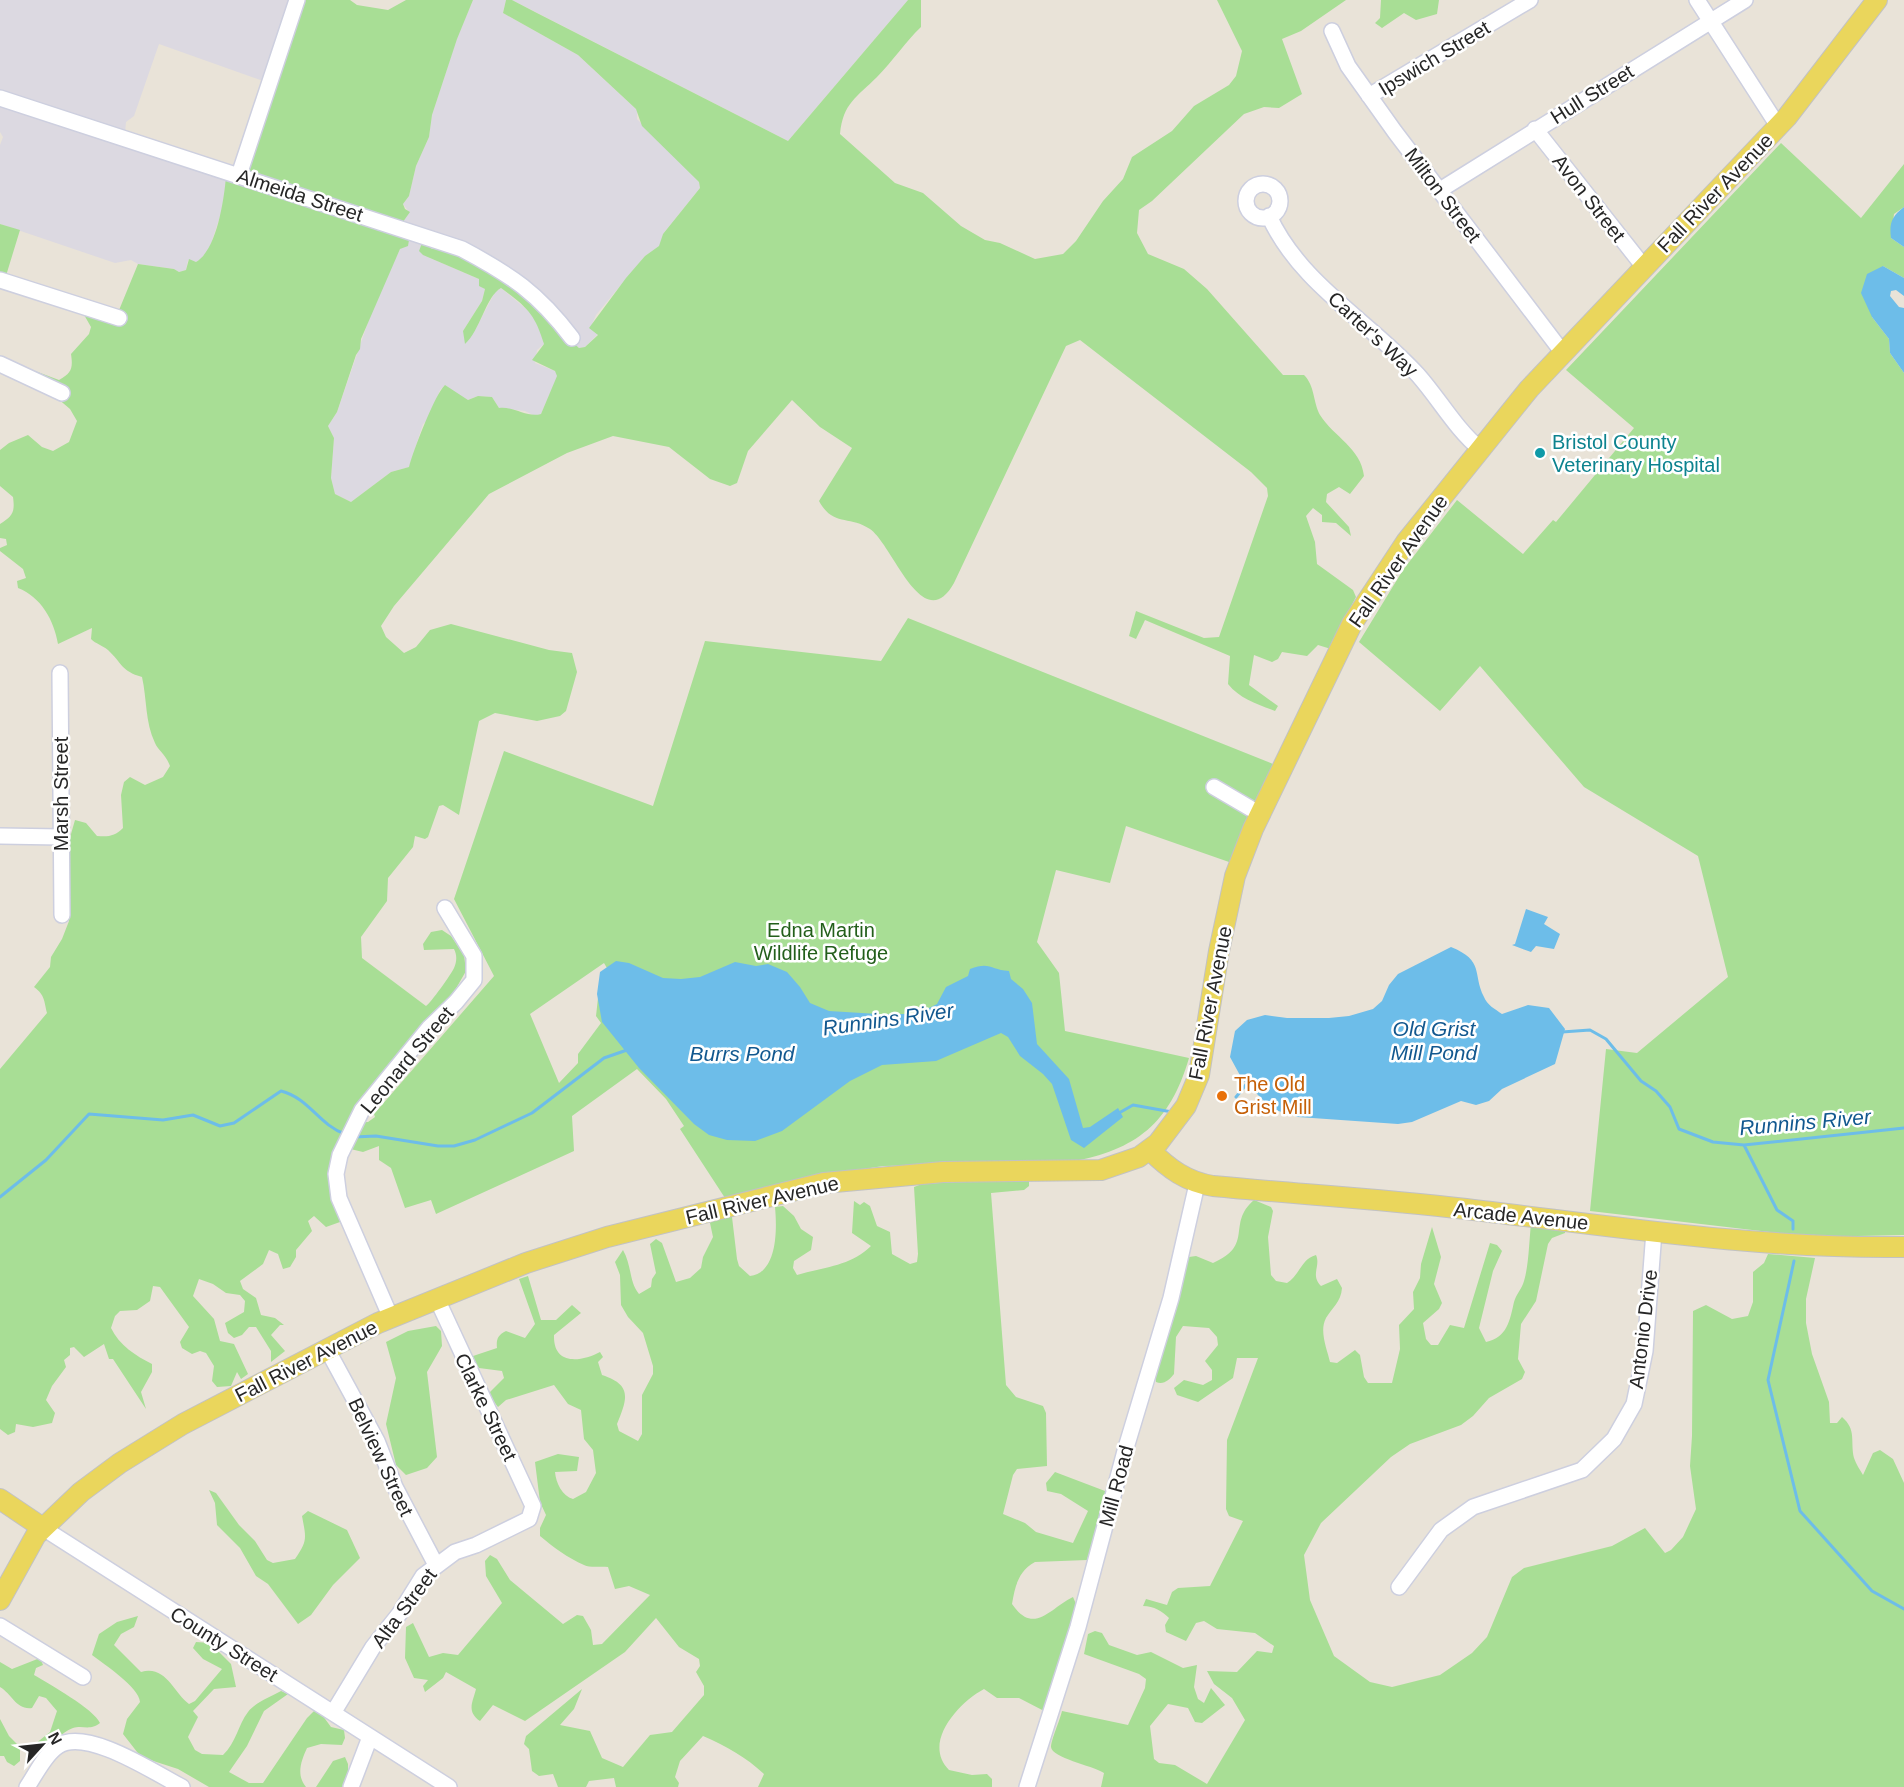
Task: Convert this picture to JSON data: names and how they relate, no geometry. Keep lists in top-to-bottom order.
{
  "streets": {
    "main road": ["Fall River Avenue", "Arcade Avenue", "County Street"],
    "street": [
      "Ipswich Street",
      "Hull Street",
      "Almeida Street",
      "Milton Street",
      "Avon Street",
      "Carter's Way",
      "Marsh Street",
      "Leonard Street",
      "Antonio Drive",
      "Clarke Street",
      "Belview Street",
      "Mill Road",
      "Alta Street"
    ]
  },
  "crossings": [
    ["Ipswich Street", "Milton Street"],
    ["Hull Street", "Milton Street"],
    ["Hull Street", "Avon Street"],
    ["Fall River Avenue", "Milton Street"],
    ["Fall River Avenue", "Avon Street"],
    ["Fall River Avenue", "Carter's Way"],
    ["Fall River Avenue", "Leonard Street"],
    ["Fall River Avenue", "Arcade Avenue"],
    ["Fall River Avenue", "Clarke Street"],
    ["Fall River Avenue", "Belview Street"],
    ["Fall River Avenue", "County Street"],
    ["Arcade Avenue", "Antonio Drive"],
    ["Arcade Avenue", "Mill Road"],
    ["Clarke Street", "Alta Street"],
    ["Belview Street", "Alta Street"],
    ["Alta Street", "County Street"]
  ],
  "water": ["Runnins River", "Old Grist Mill Pond", "Burrs Pond"],
  "parks": ["Edna Martin Wildlife Refuge"],
  "places": ["Bristol County Veterinary Hospital", "The Old Grist Mill"],
  "north": "top right"
}
